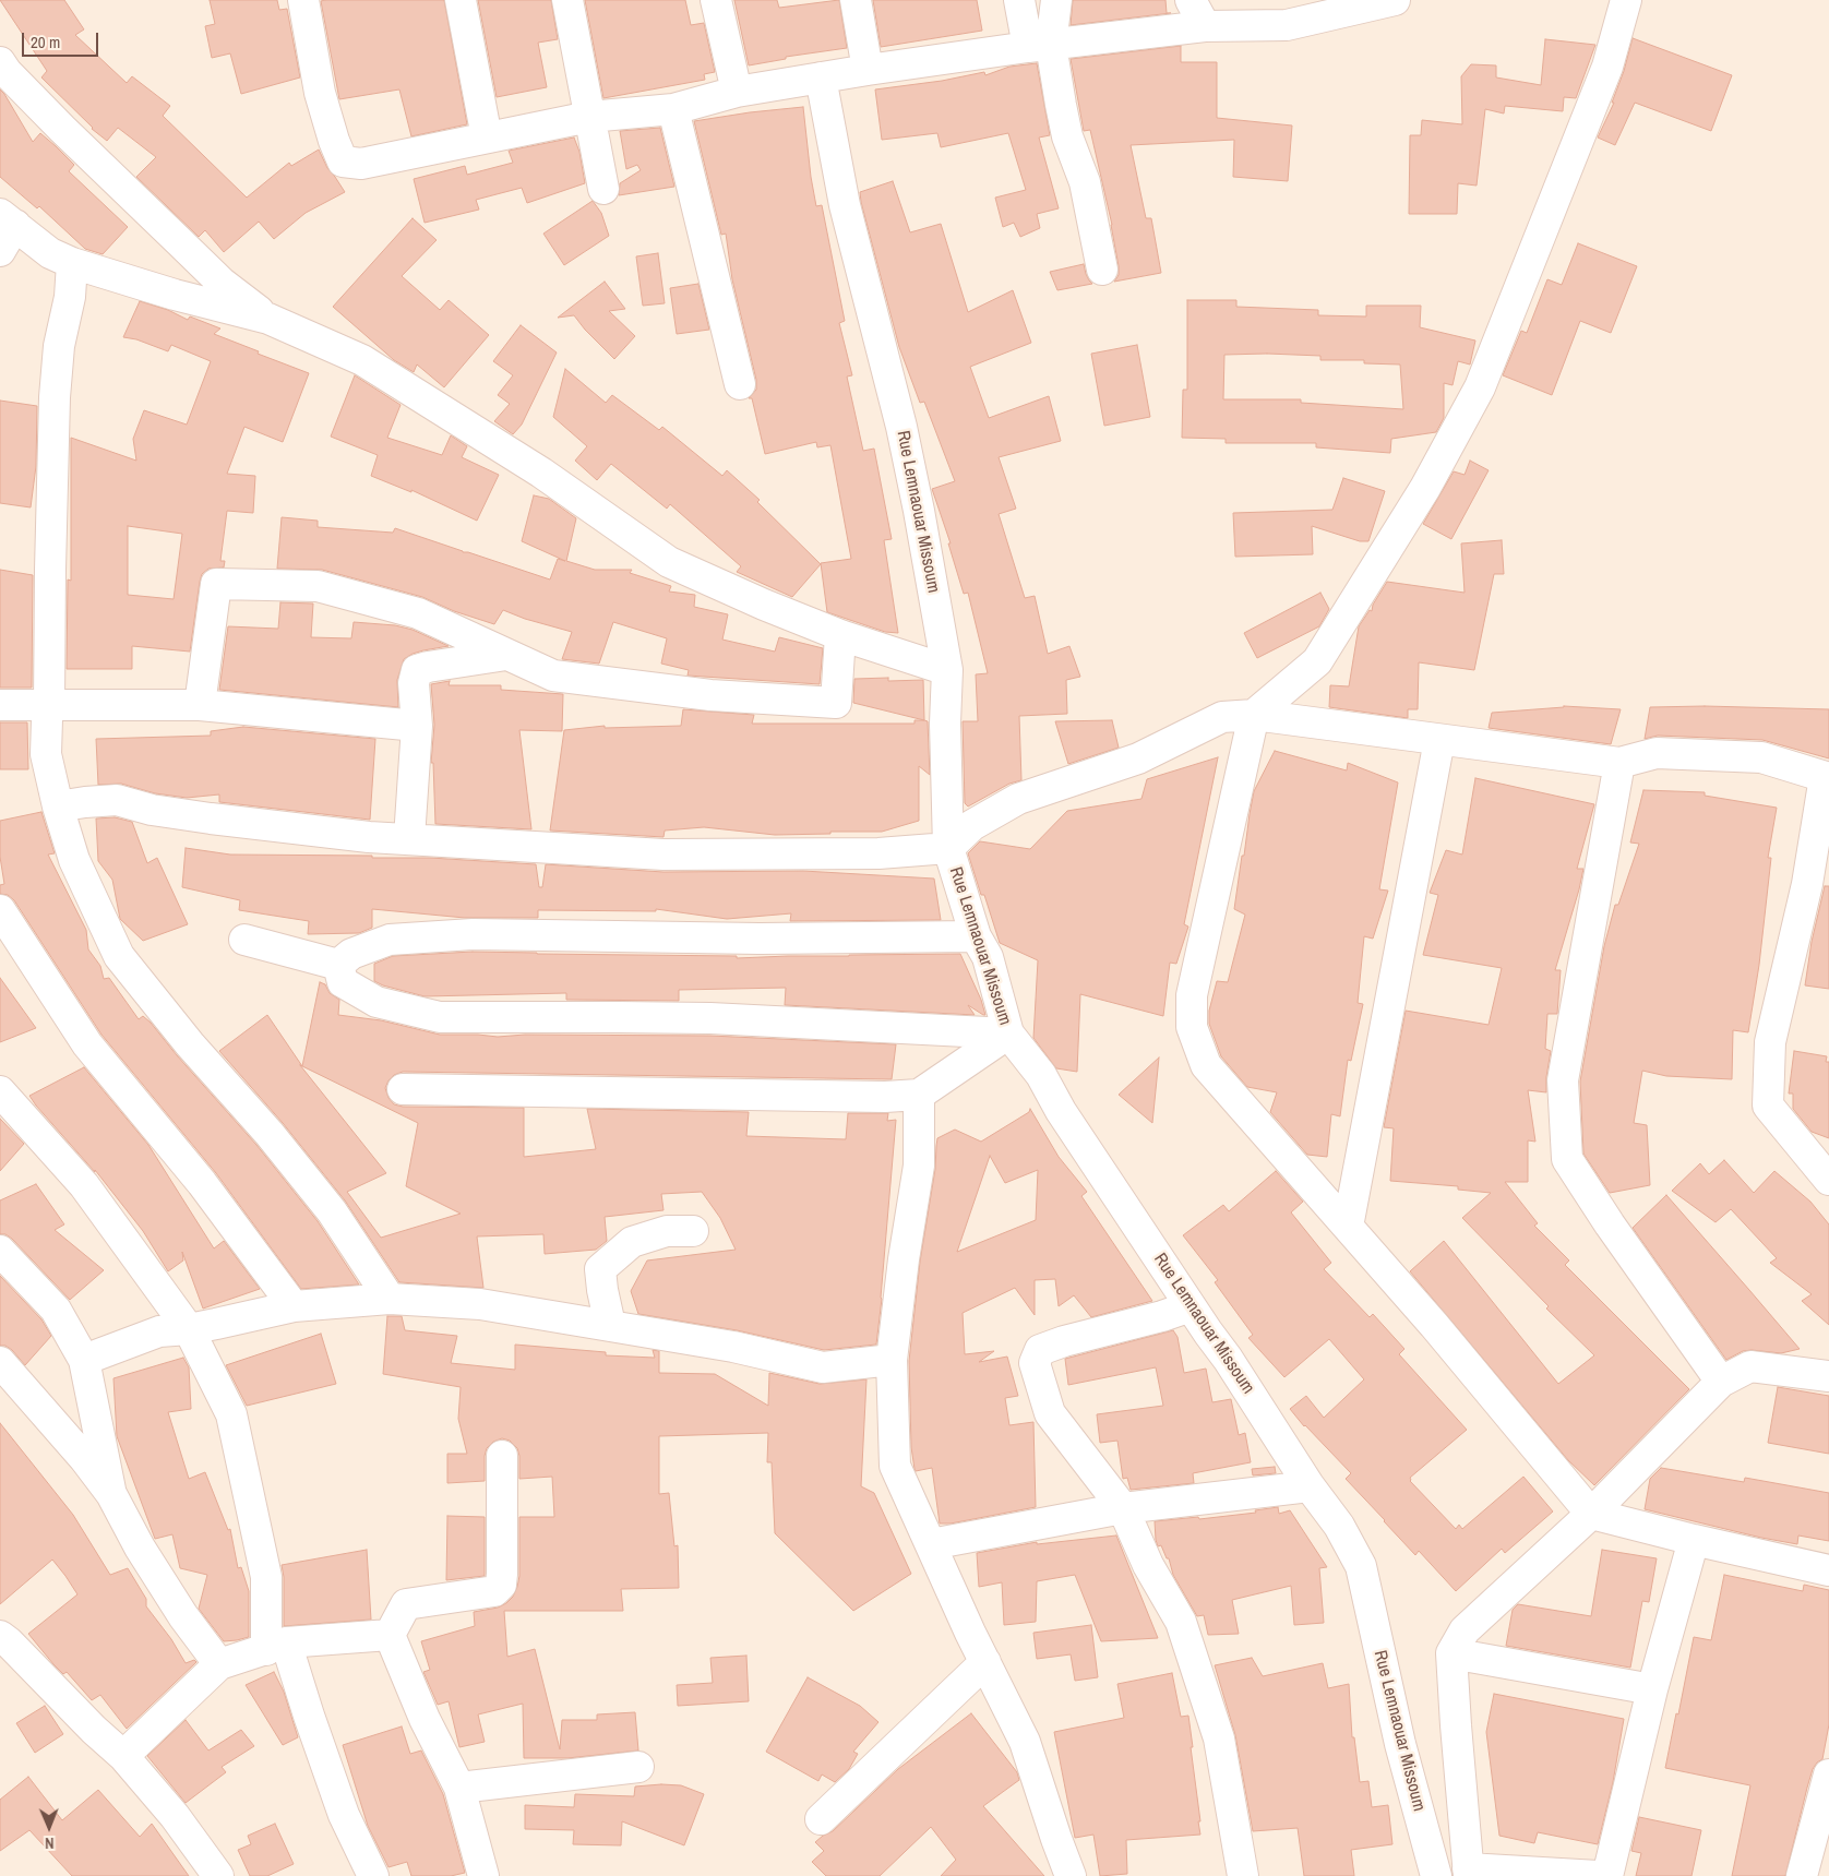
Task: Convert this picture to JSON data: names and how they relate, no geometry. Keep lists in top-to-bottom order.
{
  "streets": {
    "street": ["Rue Lemnaouar Missoum"]
  },
  "scale_bar": "20 m",
  "north": "bottom"
}
